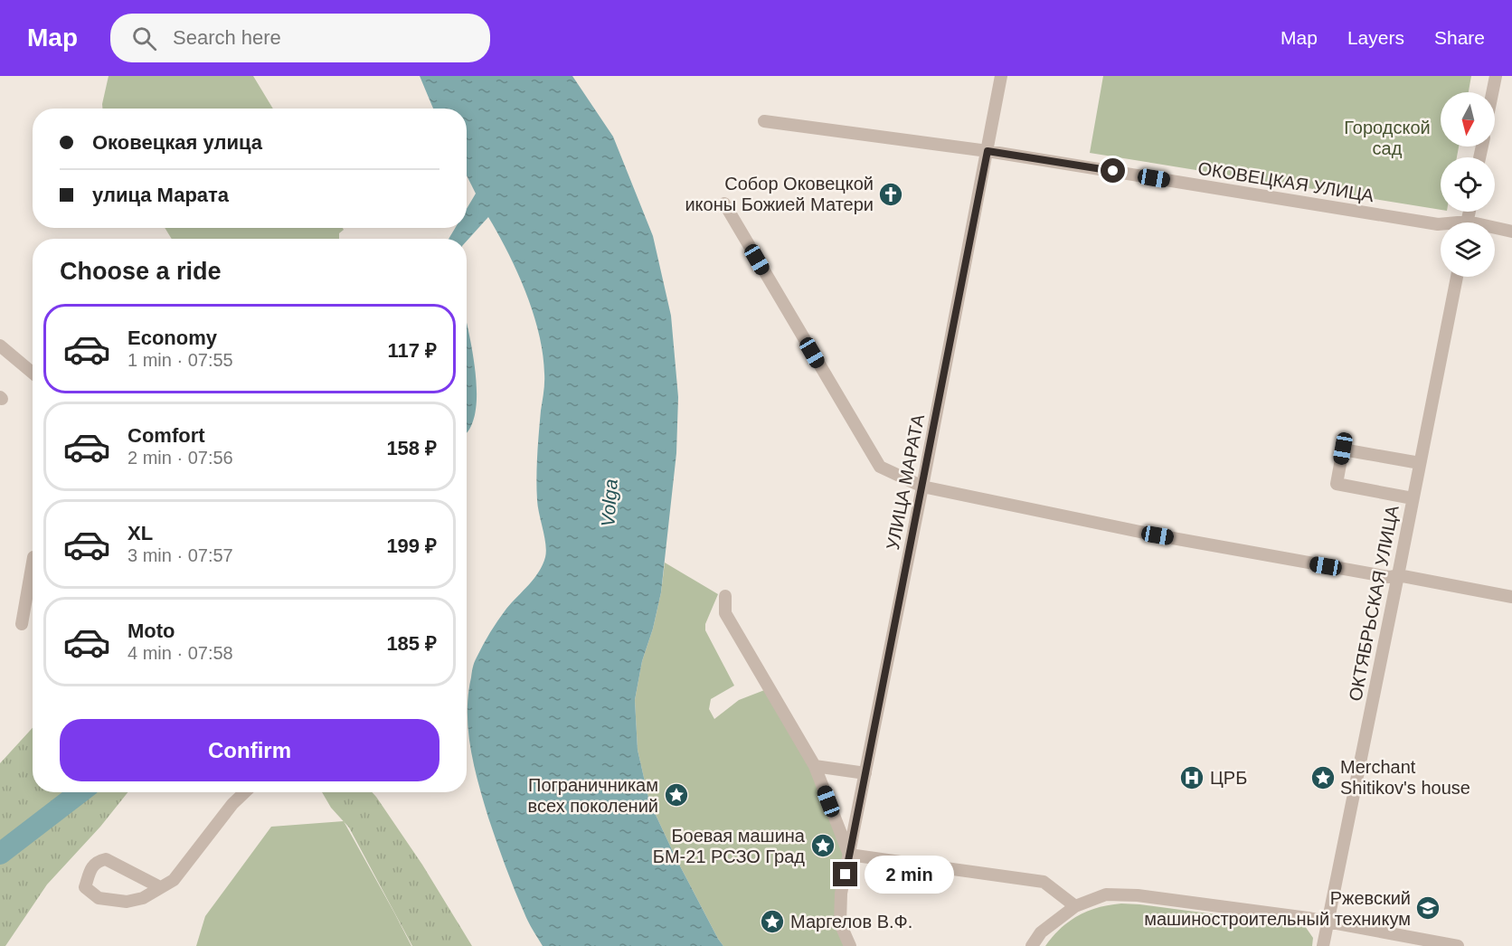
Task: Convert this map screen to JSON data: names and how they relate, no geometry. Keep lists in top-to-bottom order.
{
  "streets": {
    "street": ["ОКОВЕЦКАЯ УЛИЦА", "УЛИЦА МАРАТА", "ОКТЯБРЬСКАЯ УЛИЦА"]
  },
  "crossings": [
    ["ОКОВЕЦКАЯ УЛИЦА", "УЛИЦА МАРАТА"]
  ],
  "water": ["Volga"],
  "parks": ["Городской сад"],
  "places": {
    "church": ["Собор Оковецкой иконы Божией Матери"],
    "hospital": ["ЦРБ"],
    "place": [
      "Merchant Shitikov's house",
      "Пограничникам всех поколений",
      "Боевая машина БМ-21 РСЗО Град",
      "Маргелов В.Ф."
    ],
    "school or university": ["Ржевский машиностроительный техникум"]
  },
  "north": "bottom",
  "page": {
    "header": "Map",
    "search": "Search here",
    "nav": ["Map", "Layers", "Share"],
    "banner": ["Оковецкая улица", "улица Марата"],
    "heading": "Choose a ride",
    "list": [
      {
        "name": "Economy",
        "note": "1 min · 07:55",
        "value": "117 ₽"
      },
      {
        "name": "Comfort",
        "note": "2 min · 07:56",
        "value": "158 ₽"
      },
      {
        "name": "XL",
        "note": "3 min · 07:57",
        "value": "199 ₽"
      },
      {
        "name": "Moto",
        "note": "4 min · 07:58",
        "value": "185 ₽"
      }
    ],
    "buttons": "Confirm",
    "bubble": "2 min"
  }
}
